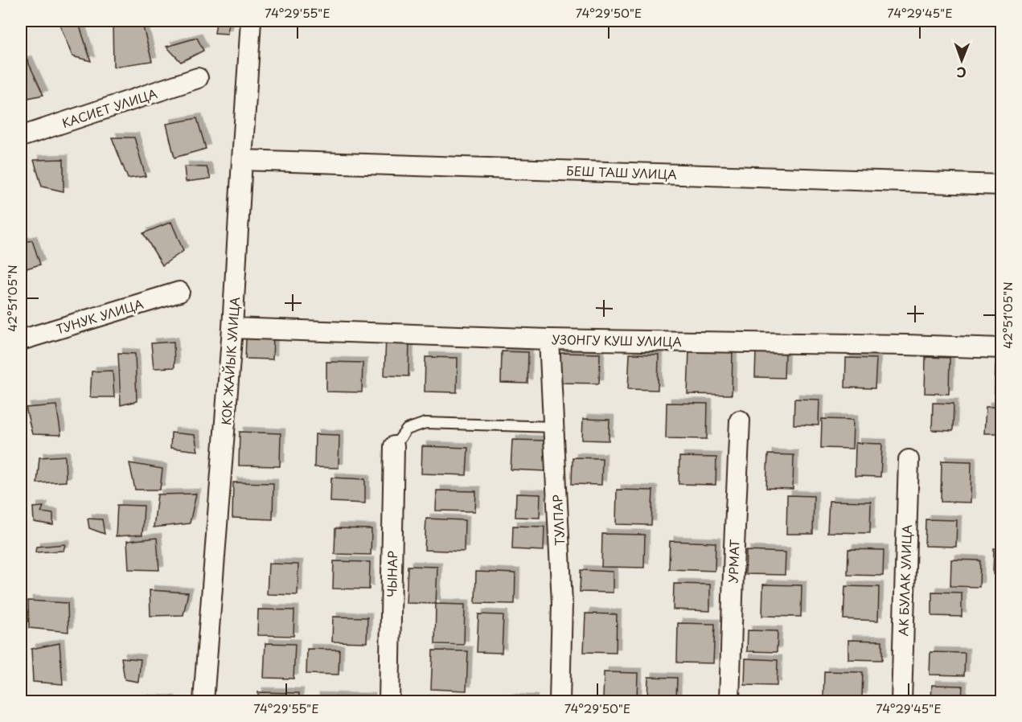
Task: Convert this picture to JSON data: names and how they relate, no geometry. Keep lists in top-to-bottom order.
{
  "streets": {
    "street": [
      "КАСИЕТ УЛИЦА",
      "БЕШ ТАШ УЛИЦА",
      "ТУНУК УЛИЦА",
      "УЗОНГУ КУШ УЛИЦА",
      "КОК ЖАЙЫК УЛИЦА",
      "ТУЛПАР",
      "УРМАТ",
      "ЧЫНАР",
      "АК БУЛАК УЛИЦА"
    ]
  },
  "crossings": [
    ["БЕШ ТАШ УЛИЦА", "КОК ЖАЙЫК УЛИЦА"],
    ["УЗОНГУ КУШ УЛИЦА", "КОК ЖАЙЫК УЛИЦА"],
    ["УЗОНГУ КУШ УЛИЦА", "ТУЛПАР"]
  ],
  "north": "bottom",
  "coordinates": [
    "74°29'55\"E",
    "74°29'50\"E",
    "74°29'45\"E",
    "42°51'05\"N"
  ]
}
